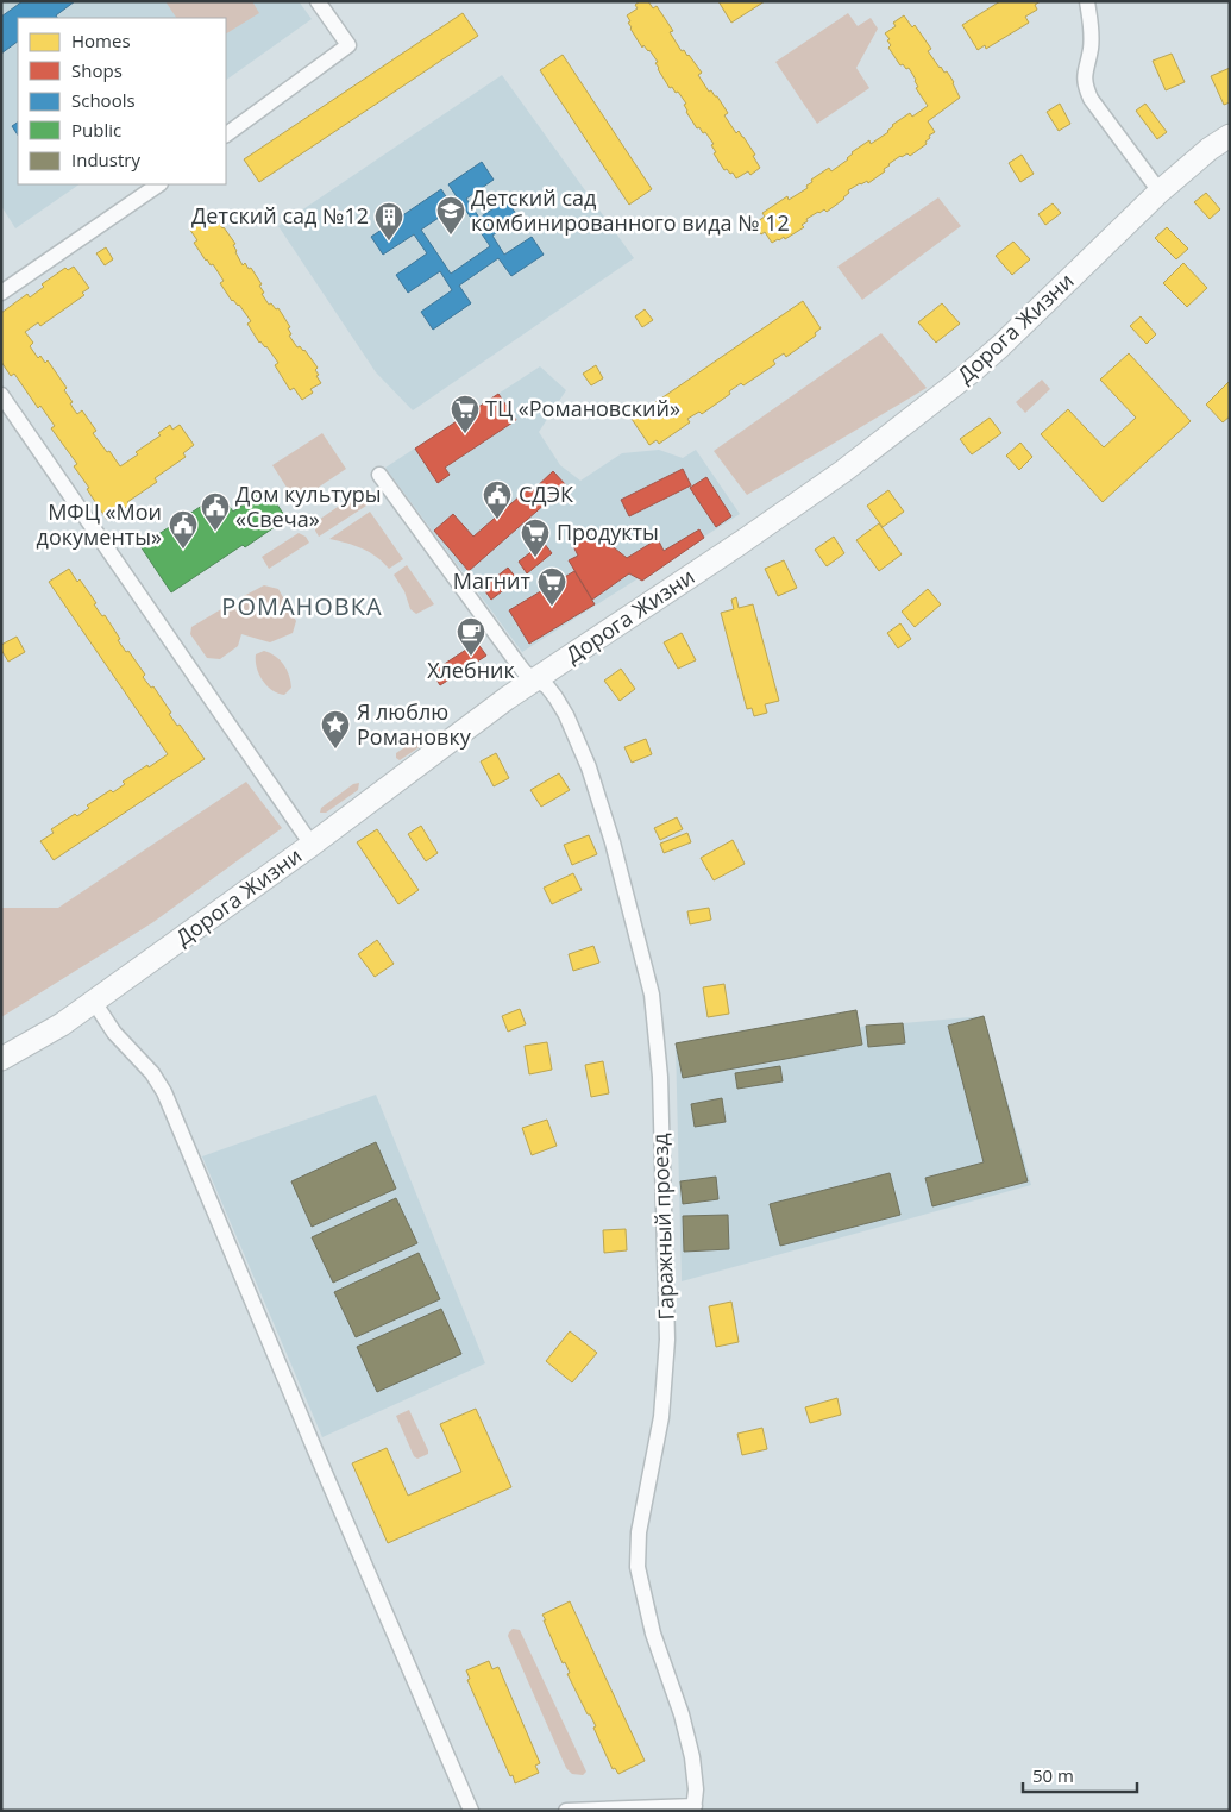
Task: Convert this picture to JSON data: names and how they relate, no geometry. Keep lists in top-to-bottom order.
{
  "streets": {
    "main road": ["Дорога Жизни"],
    "street": ["Гаражный проезд"]
  },
  "crossings": [
    ["Дорога Жизни", "Гаражный проезд"]
  ],
  "districts": ["РОМАНОВКА"],
  "places": {
    "school or university": ["Детский сад комбинированного вида № 12"],
    "building": ["Детский сад №12"],
    "supermarket": ["ТЦ «Романовский»", "Продукты", "Магнит"],
    "public building": ["СДЭК", "Дом культуры «Свеча»", "МФЦ «Мои документы»"],
    "cafe": ["Хлебник"],
    "place": ["Я люблю Романовку"]
  },
  "legend": [
    "Homes",
    "Shops",
    "Schools",
    "Public",
    "Industry"
  ],
  "scale_bar": "50 m"
}
